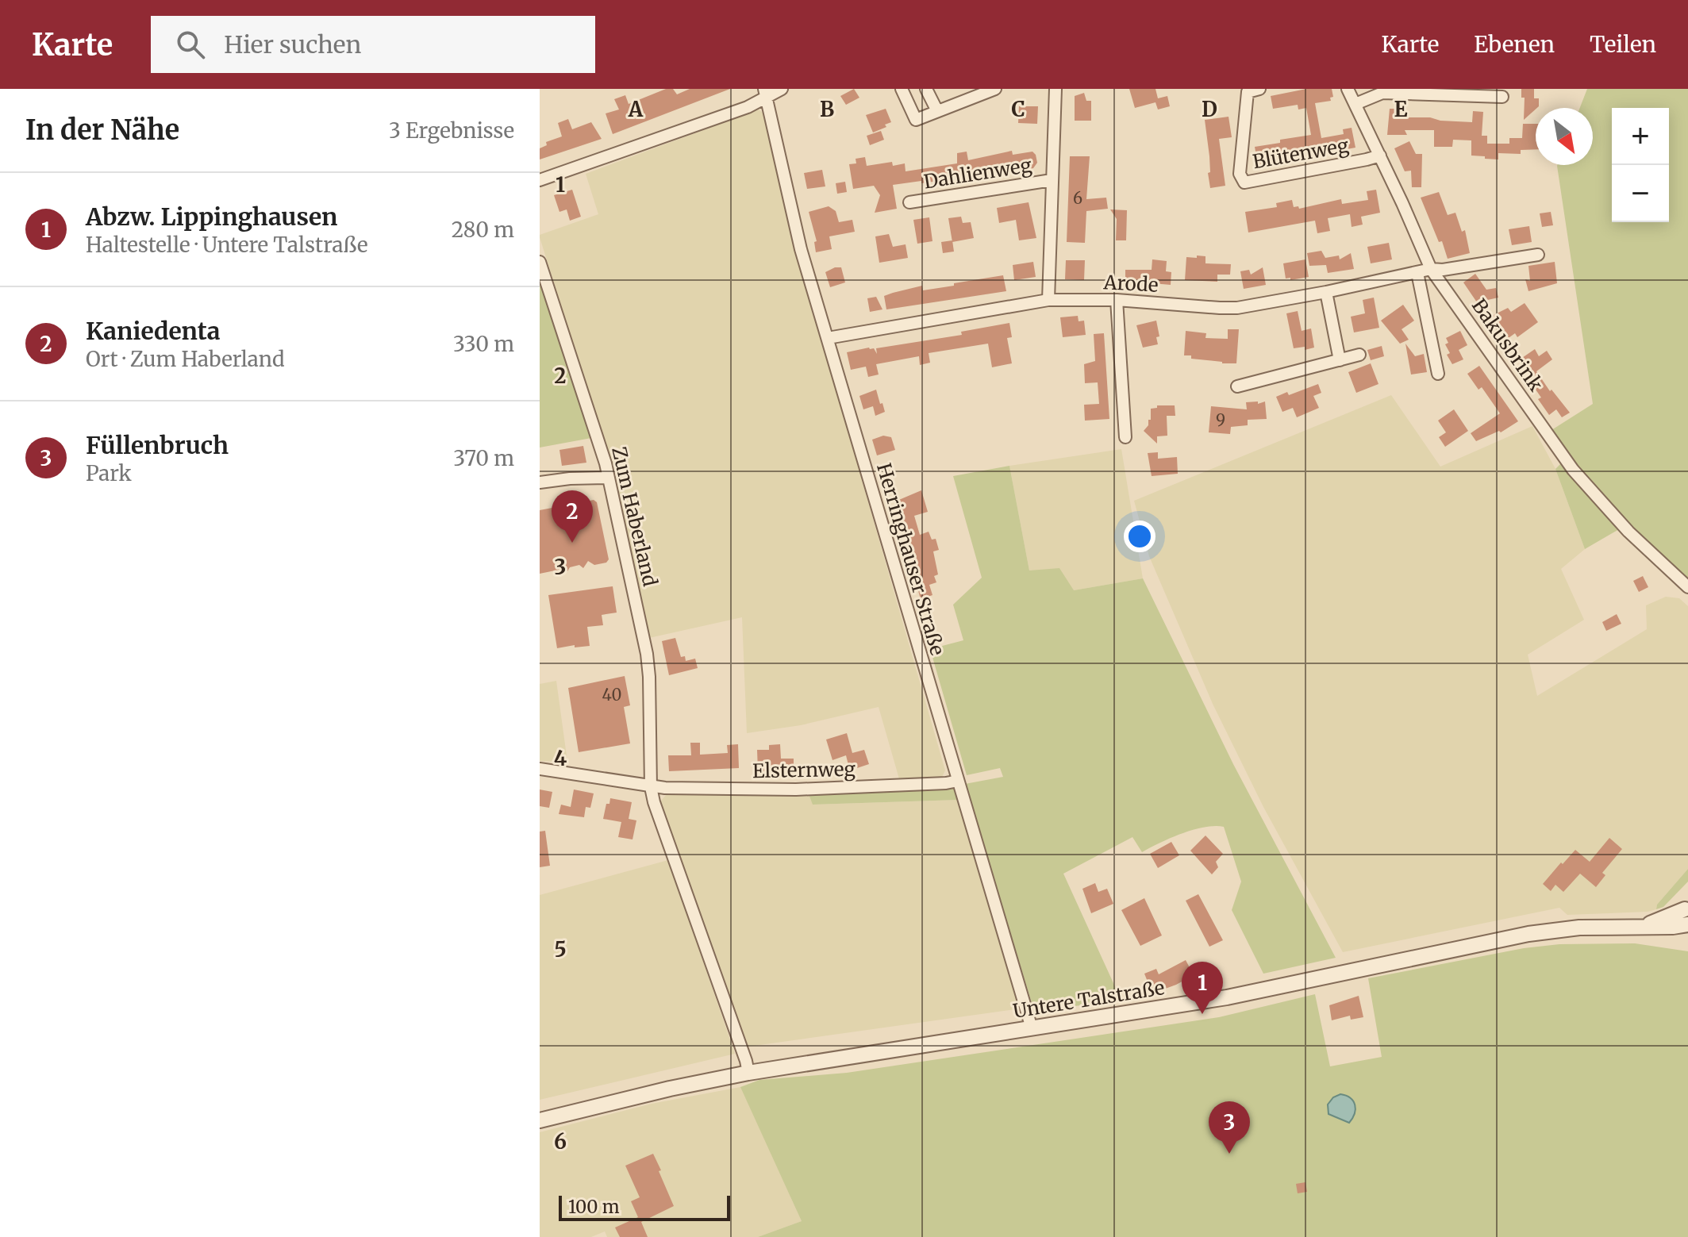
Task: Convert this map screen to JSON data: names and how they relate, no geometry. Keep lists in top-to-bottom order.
{
  "streets": {
    "street": [
      "Blütenweg",
      "Dahlienweg",
      "Arode",
      "Bakusbrink",
      "Zum Haberland",
      "Herringhauser Straße",
      "Elsternweg",
      "Untere Talstraße"
    ]
  },
  "crossings": [
    ["Blütenweg", "Bakusbrink"],
    ["Dahlienweg", "Arode"],
    ["Arode", "Bakusbrink"],
    ["Arode", "Herringhauser Straße"],
    ["Zum Haberland", "Elsternweg"],
    ["Zum Haberland", "Untere Talstraße"],
    ["Herringhauser Straße", "Elsternweg"],
    ["Herringhauser Straße", "Untere Talstraße"]
  ],
  "house_numbers": ["6", "9", "40"],
  "scale_bar": "100 m",
  "north": "bottom right",
  "page": {
    "header": "Karte",
    "search": "Hier suchen",
    "nav": ["Karte", "Ebenen", "Teilen"],
    "heading": ["In der Nähe", "3 Ergebnisse"],
    "map_buttons": ["+", "−"],
    "list": [
      {
        "mark": "1",
        "name": "Abzw. Lippinghausen",
        "note": "Haltestelle · Untere Talstraße",
        "value": "280 m"
      },
      {
        "mark": "2",
        "name": "Kaniedenta",
        "note": "Ort · Zum Haberland",
        "value": "330 m"
      },
      {
        "mark": "3",
        "name": "Füllenbruch",
        "note": "Park",
        "value": "370 m"
      }
    ],
    "pins": ["2", "1", "3"],
    "scale": "100 m"
  },
  "grid": {
    "columns": [
      "A",
      "B",
      "C",
      "D",
      "E"
    ],
    "rows": [
      "1",
      "2",
      "3",
      "4",
      "5",
      "6"
    ]
  }
}
